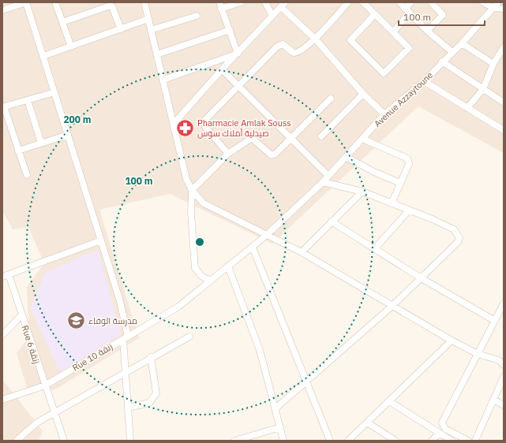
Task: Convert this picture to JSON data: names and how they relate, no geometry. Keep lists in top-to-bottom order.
{
  "streets": {
    "street": ["Avenue Azzaytoune", "Rue 6 زنقة", "Rue 10 زنقة"]
  },
  "crossings": [
    ["Avenue Azzaytoune", "Rue 10 زنقة"],
    ["Rue 6 زنقة", "Rue 10 زنقة"]
  ],
  "places": {
    "pharmacy": ["Pharmacie Amlak Souss صيدلية أملاك سوس"],
    "school or university": ["مدرسة الوفاء"]
  },
  "scale_bar": "100 m",
  "rings": ["200 m", "100 m"]
}
